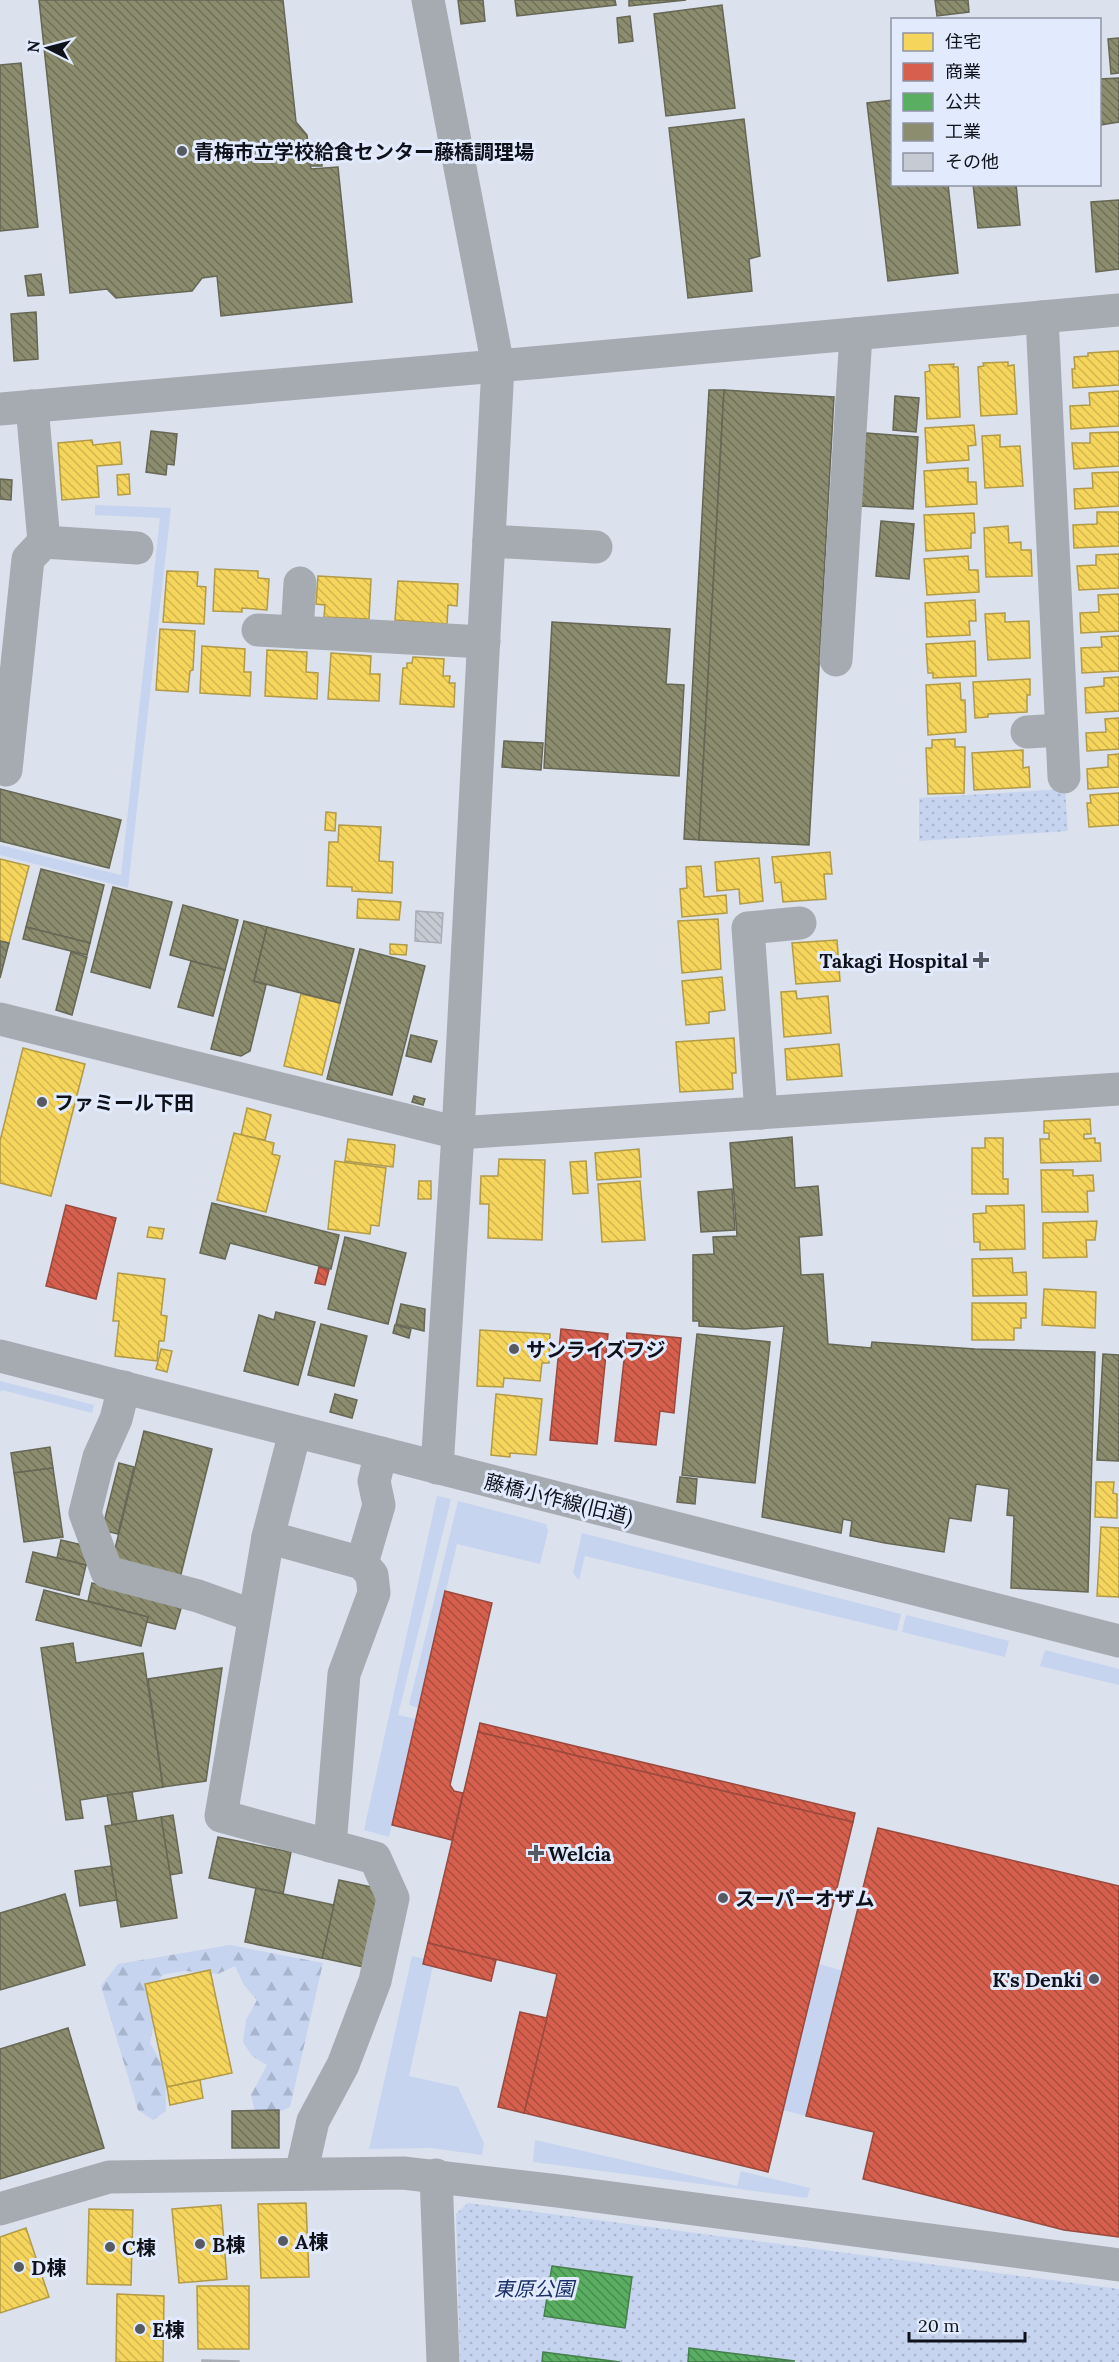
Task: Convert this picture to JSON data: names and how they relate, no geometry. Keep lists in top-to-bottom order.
{
  "streets": {
    "street": ["藤橋小作線(旧道)"]
  },
  "parks": ["東原公園"],
  "places": {
    "other": [
      "青梅市立学校給食センター藤橋調理場",
      "ファミール下田",
      "サンライズフジ",
      "スーパーオザム",
      "K's Denki",
      "A棟",
      "B棟",
      "C棟",
      "D棟",
      "E棟"
    ],
    "health": ["Takagi Hospital", "Welcia"]
  },
  "legend": [
    "住宅",
    "商業",
    "公共",
    "工業",
    "その他"
  ],
  "scale_bar": "20 m",
  "north": "left"
}
